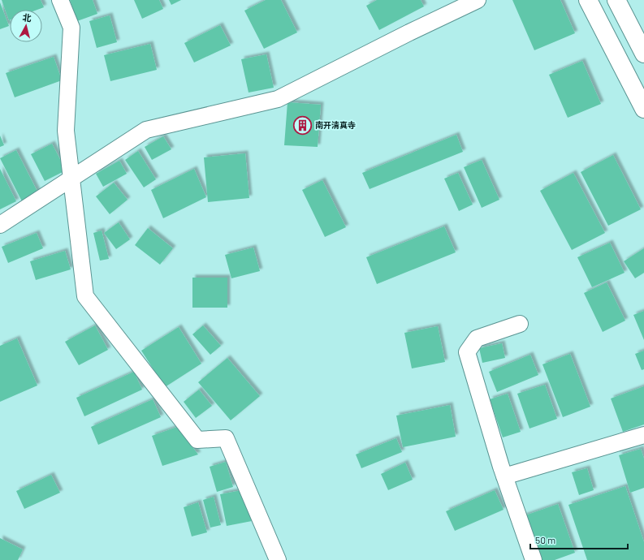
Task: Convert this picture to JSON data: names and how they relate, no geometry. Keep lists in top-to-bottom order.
{
  "places": {
    "building": ["南开清真寺"]
  },
  "scale_bar": "50 m",
  "north": "top"
}
